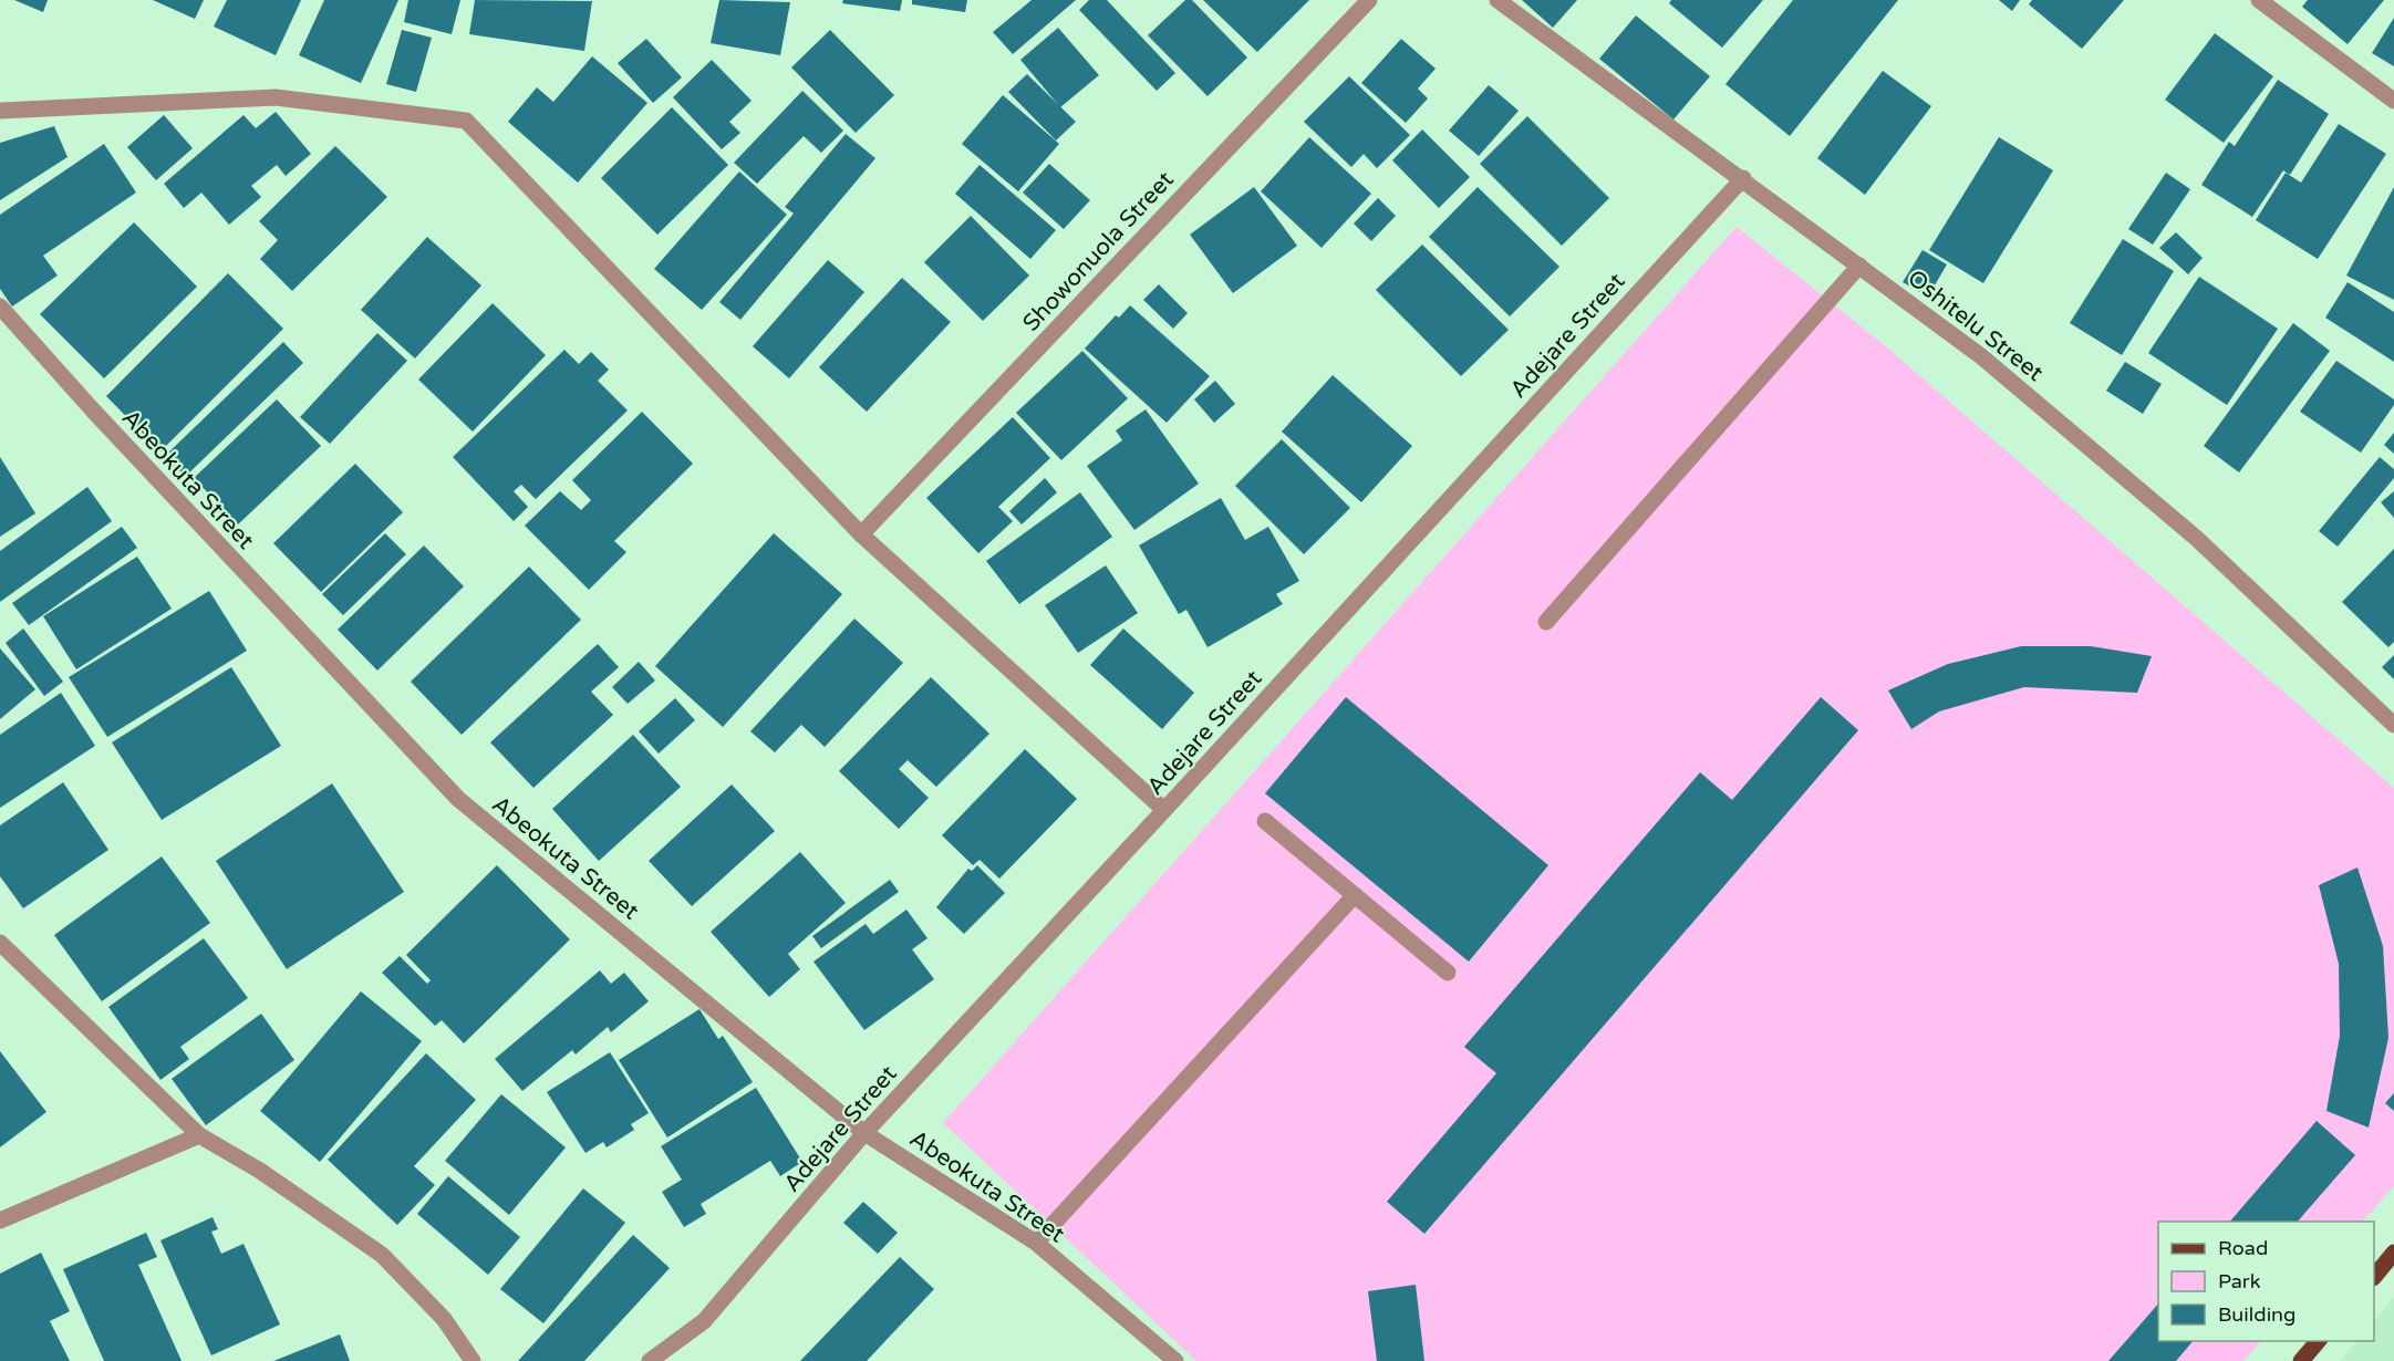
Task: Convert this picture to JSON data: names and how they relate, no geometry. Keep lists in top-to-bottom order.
{
  "streets": {
    "street": [
      "Showonuola Street",
      "Oshitelu Street",
      "Adejare Street",
      "Abeokuta Street"
    ]
  },
  "crossings": [
    ["Oshitelu Street", "Adejare Street"],
    ["Adejare Street", "Abeokuta Street"]
  ],
  "legend": ["Road", "Park", "Building"]
}
